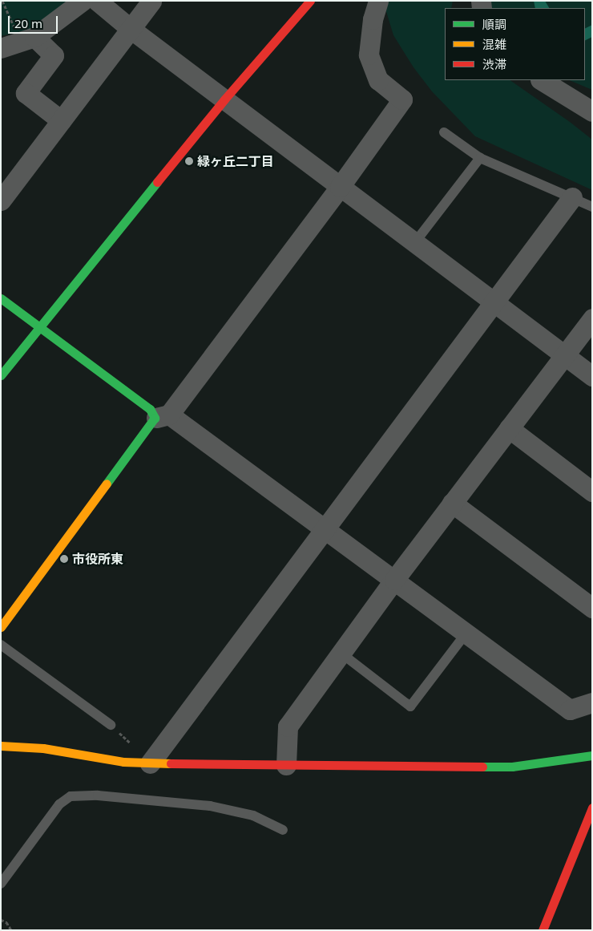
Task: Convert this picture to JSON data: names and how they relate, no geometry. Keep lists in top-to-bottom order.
{
  "places": ["緑ヶ丘二丁目", "市役所東"],
  "legend": ["順調", "混雑", "渋滞"],
  "scale_bar": "20 m"
}
